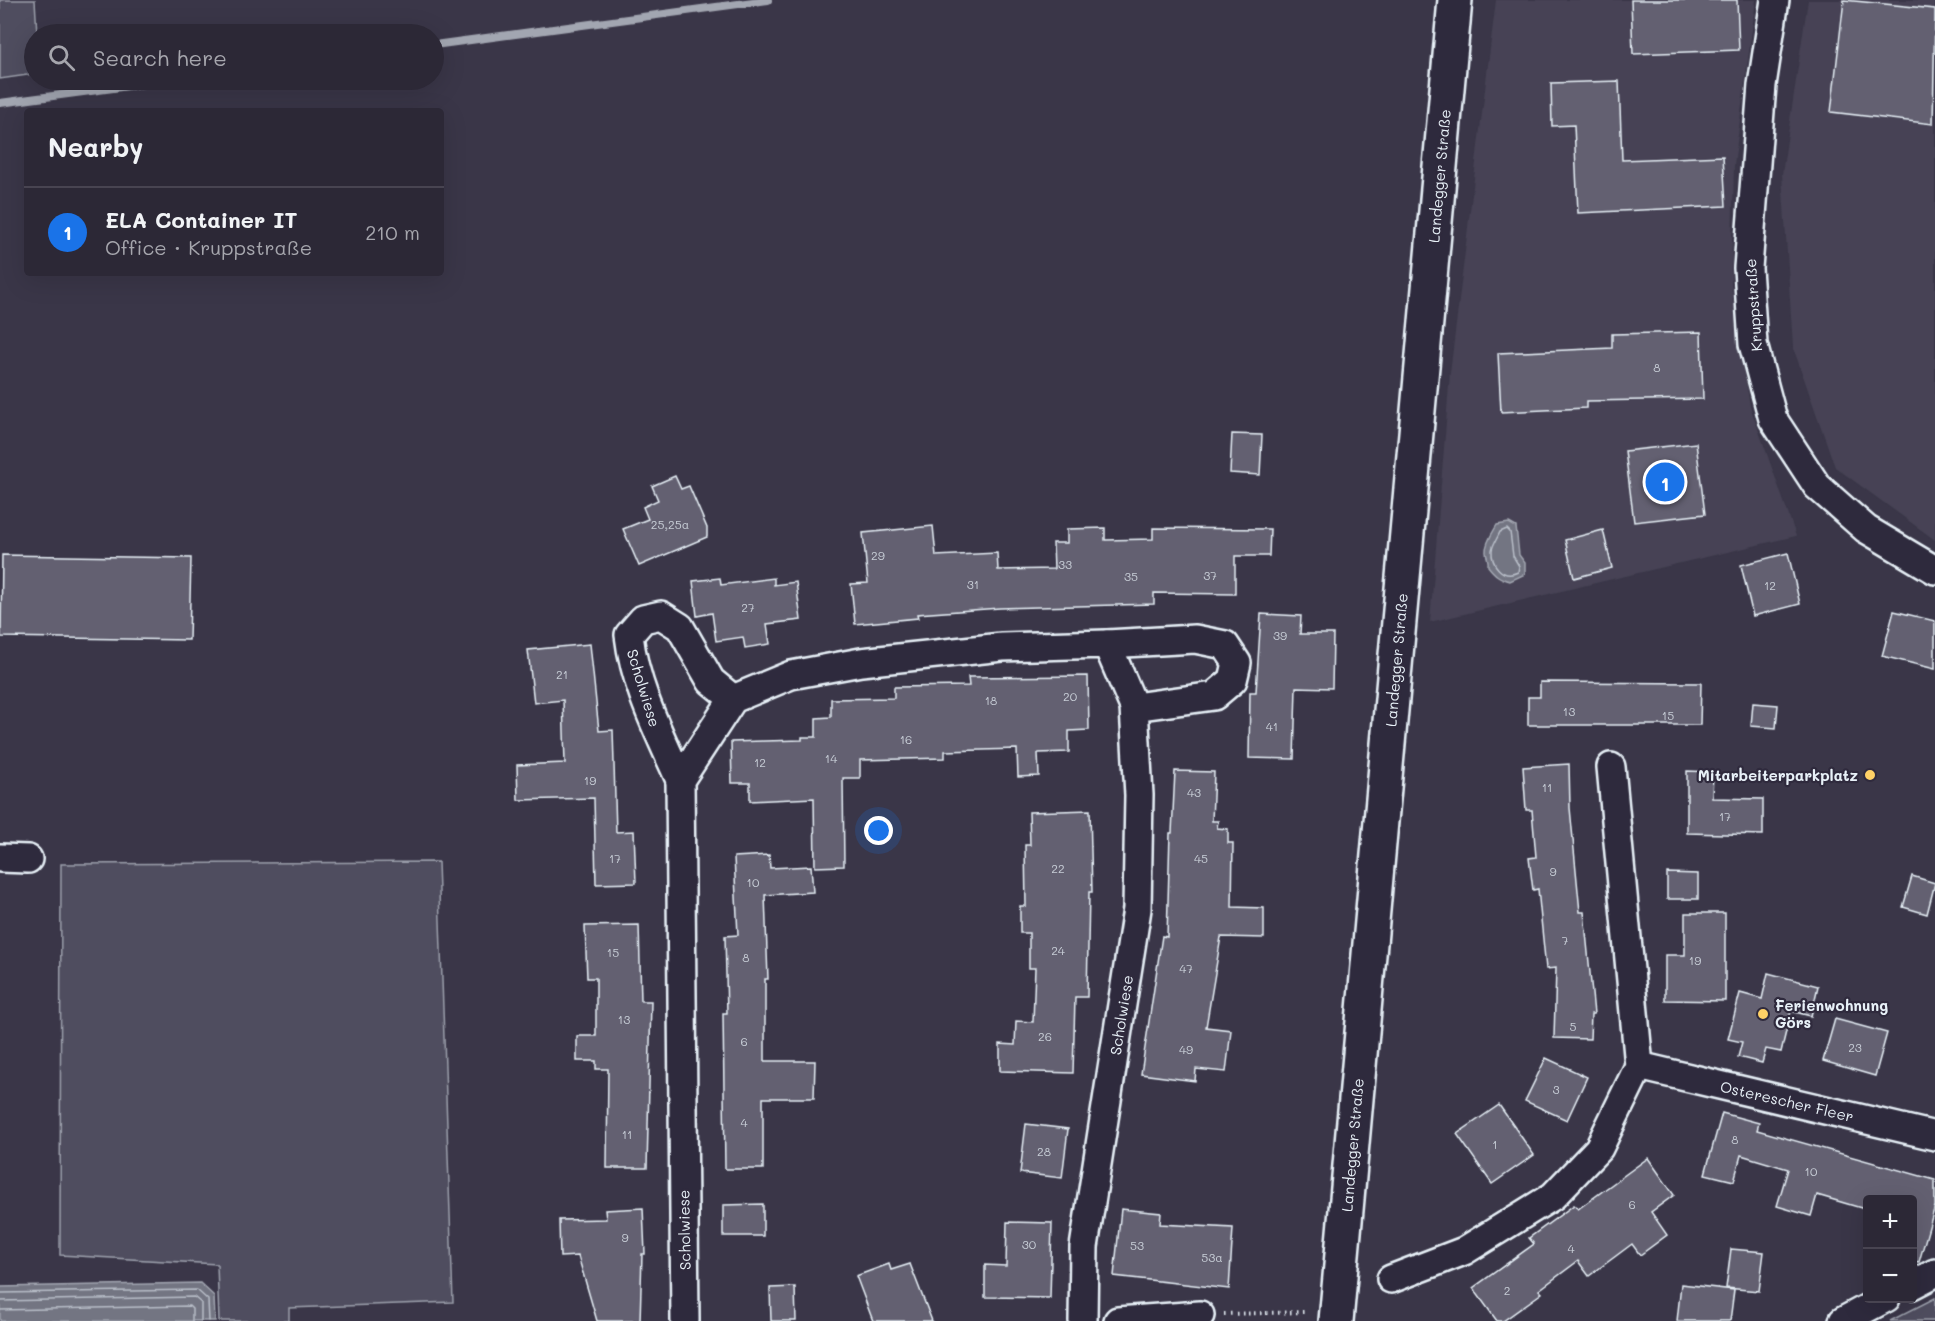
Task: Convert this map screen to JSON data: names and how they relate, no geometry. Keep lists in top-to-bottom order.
{
  "streets": {
    "main road": ["Landegger Straße"],
    "street": ["Kruppstraße", "Scholwiese", "Osterescher Fleer"]
  },
  "places": ["Mitarbeiterparkplatz", "Ferienwohnung Görs"],
  "house_numbers": [
    "8",
    "25,25a",
    "29",
    "33",
    "37",
    "35",
    "31",
    "12",
    "27",
    "39",
    "21",
    "20",
    "18",
    "13",
    "15",
    "41",
    "16",
    "14",
    "12",
    "19",
    "11",
    "43",
    "17",
    "17",
    "45",
    "22",
    "9",
    "10",
    "7",
    "24",
    "15",
    "8",
    "19",
    "47",
    "13",
    "5",
    "26",
    "6",
    "23",
    "49",
    "3",
    "4",
    "11",
    "8",
    "1",
    "28",
    "10",
    "6",
    "9",
    "30",
    "53",
    "4",
    "53a",
    "2"
  ],
  "page": {
    "search": "Search here",
    "heading": "Nearby",
    "list": [
      {
        "mark": "1",
        "name": "ELA Container IT",
        "note": "Office · Kruppstraße",
        "value": "210 m"
      }
    ],
    "pins": "1",
    "map_buttons": ["+", "−"]
  }
}
